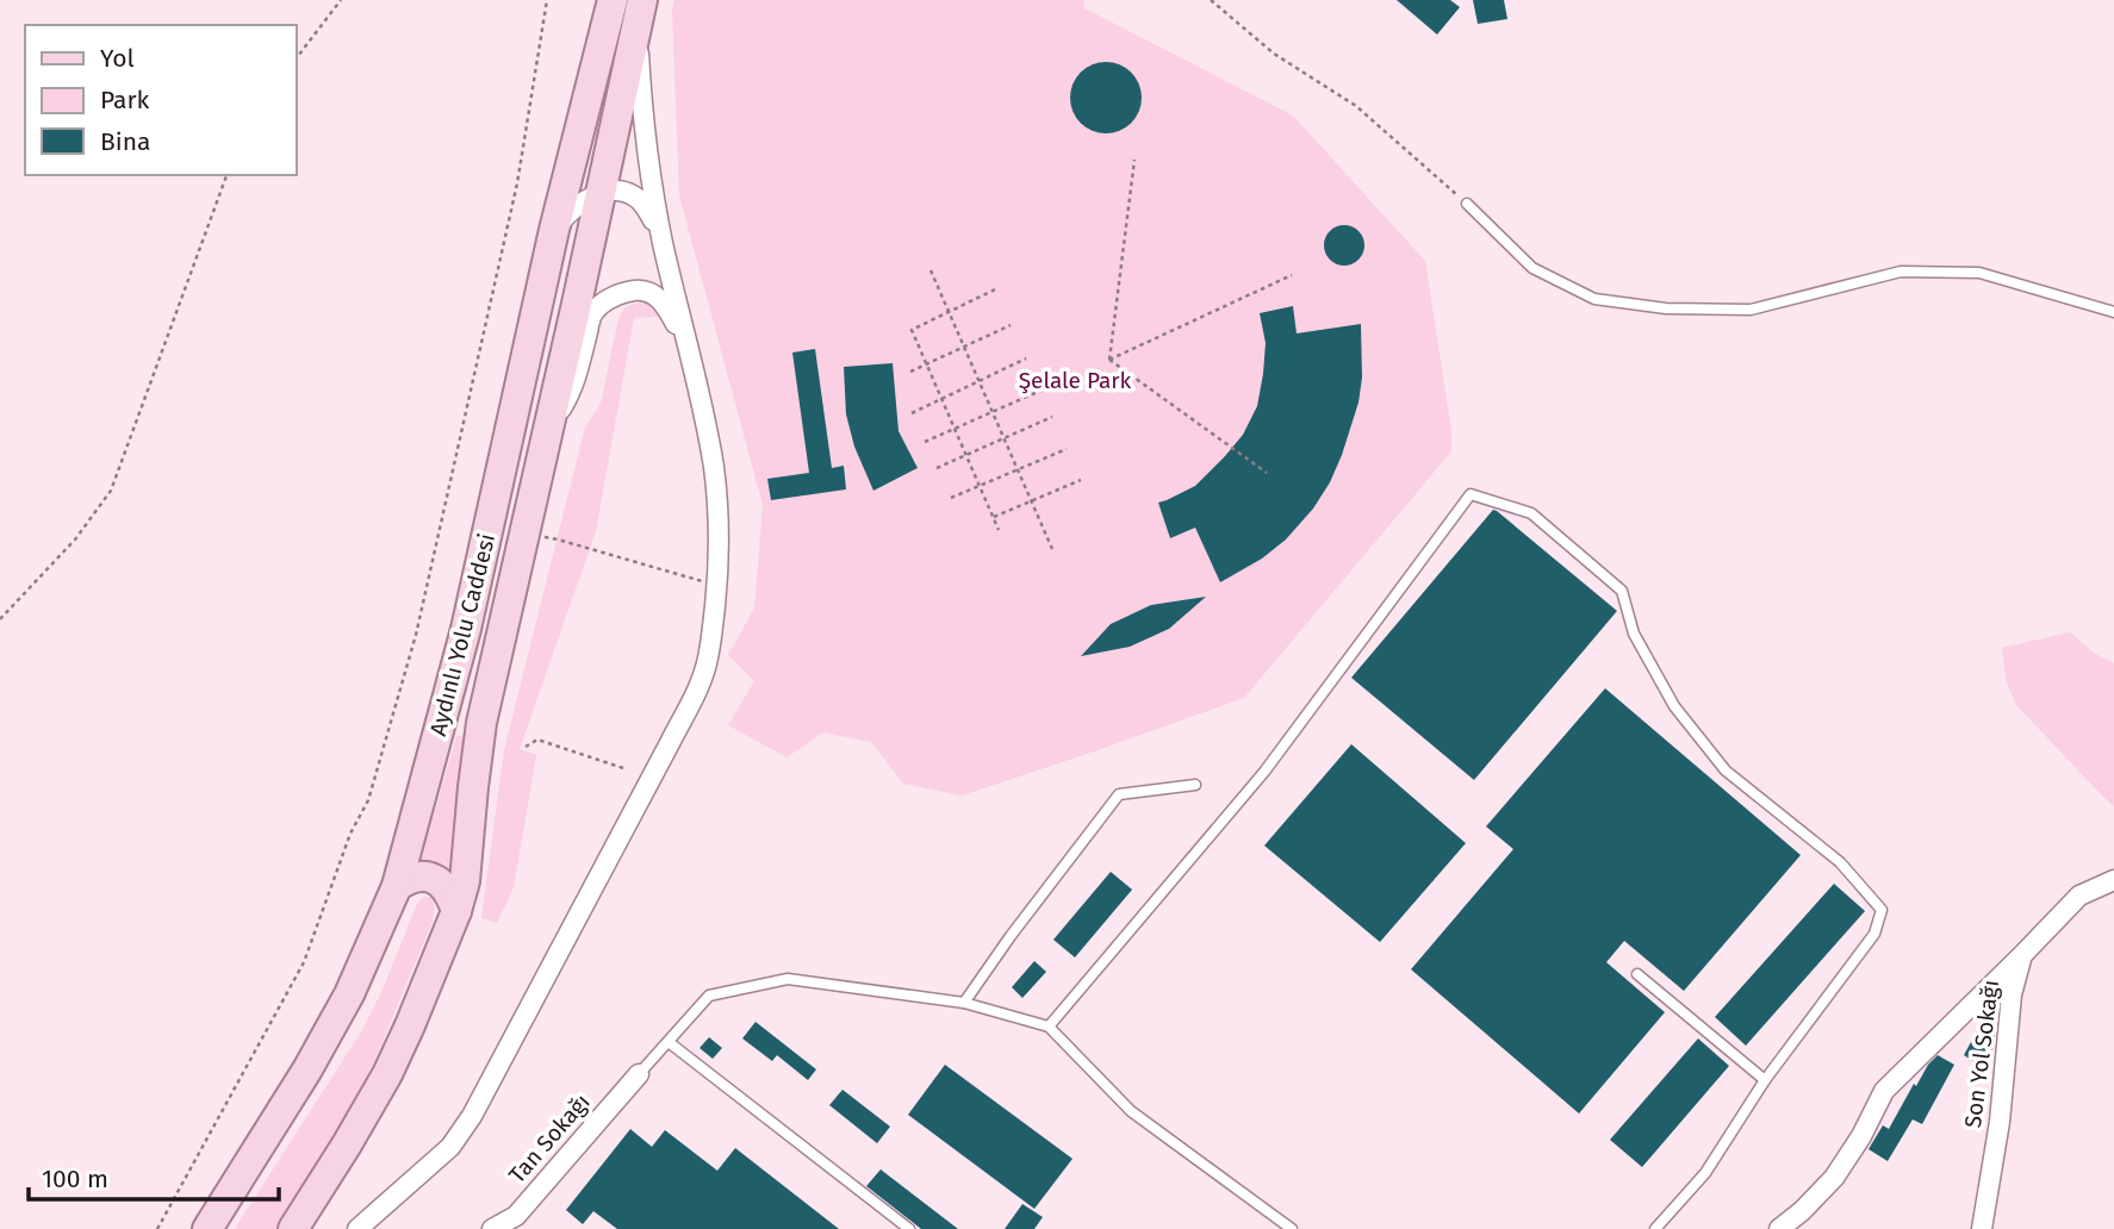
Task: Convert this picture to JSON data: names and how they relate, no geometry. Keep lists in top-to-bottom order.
{
  "streets": {
    "main road": ["Aydınlı Yolu Caddesi"],
    "street": ["Son Yol Sokağı", "Tan Sokağı"]
  },
  "parks": ["Şelale Park"],
  "legend": ["Yol", "Park", "Bina"],
  "scale_bar": "100 m"
}
